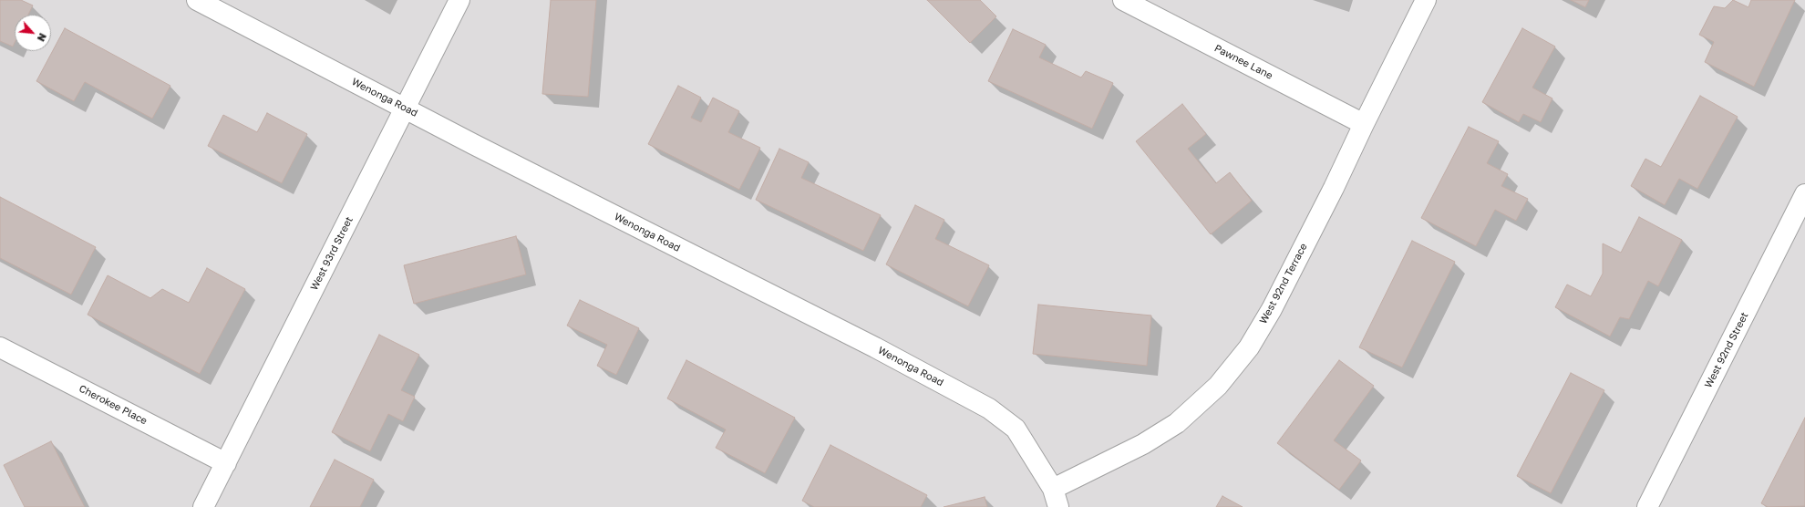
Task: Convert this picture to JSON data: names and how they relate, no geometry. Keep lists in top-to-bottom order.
{
  "streets": {
    "street": [
      "Pawnee Lane",
      "Wenonga Road",
      "West 93rd Street",
      "West 92nd Terrace",
      "West 92nd Street",
      "Cherokee Place"
    ]
  },
  "crossings": [
    ["Pawnee Lane", "West 92nd Terrace"],
    ["Wenonga Road", "West 93rd Street"],
    ["Wenonga Road", "West 92nd Terrace"],
    ["West 93rd Street", "Cherokee Place"]
  ],
  "north": "bottom right"
}
